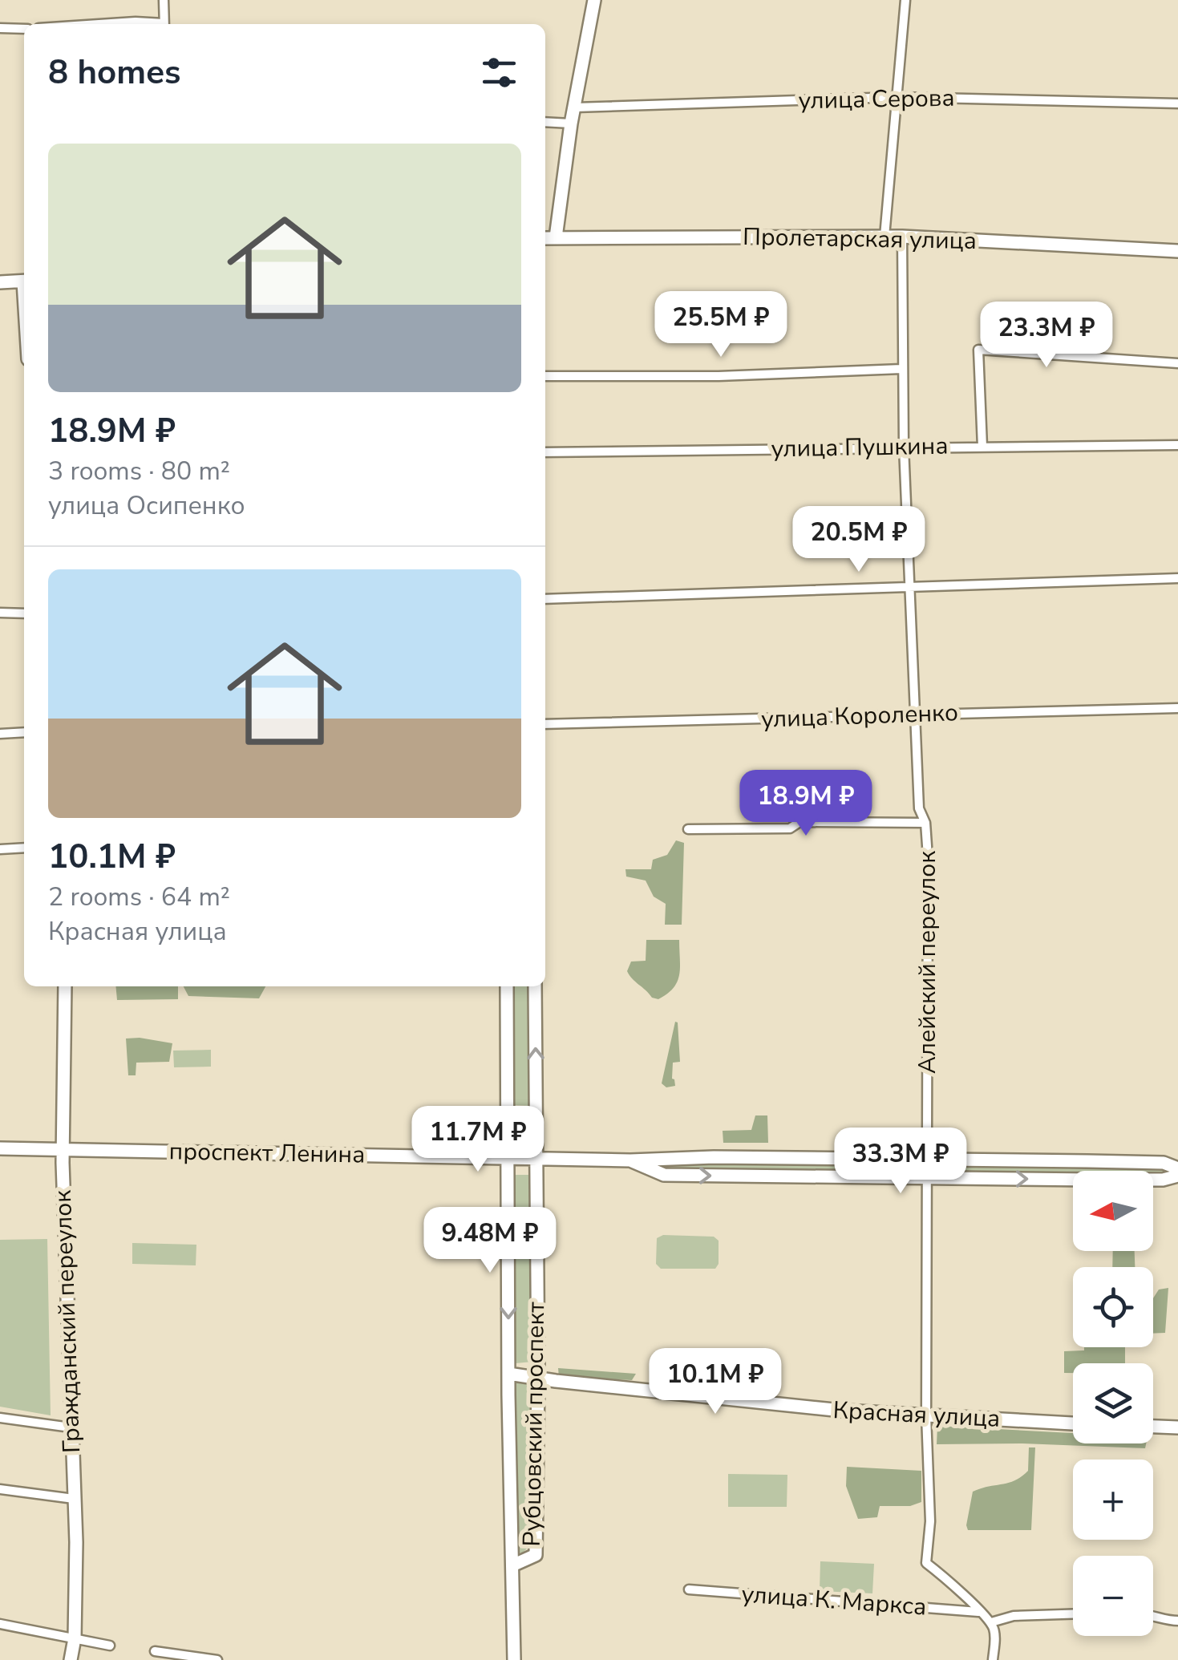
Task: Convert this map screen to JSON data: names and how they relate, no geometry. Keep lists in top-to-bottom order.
{
  "streets": {
    "street": [
      "улица Серова",
      "Пролетарская улица",
      "улица Пушкина",
      "улица Короленко",
      "Алейский переулок",
      "проспект Ленина",
      "Гражданский переулок",
      "Красная улица",
      "Рубцовский проспект",
      "улица К. Маркса"
    ]
  },
  "crossings": [
    ["Пролетарская улица", "Алейский переулок"],
    ["улица Пушкина", "Алейский переулок"],
    ["улица Короленко", "Алейский переулок"],
    ["Алейский переулок", "проспект Ленина"],
    ["Алейский переулок", "Красная улица"],
    ["Алейский переулок", "улица К. Маркса"],
    ["проспект Ленина", "Гражданский переулок"],
    ["проспект Ленина", "Рубцовский проспект"],
    ["Красная улица", "Рубцовский проспект"]
  ],
  "north": "left",
  "page": {
    "heading": "8 homes",
    "list": [
      {
        "name": "18.9M ₽",
        "note": "3 rooms · 80 m² · улица Осипенко"
      },
      {
        "name": "10.1M ₽",
        "note": "2 rooms · 64 m² · Красная улица"
      }
    ],
    "price": [
      "25.5M ₽",
      "23.3M ₽",
      "20.5M ₽",
      "18.9M ₽",
      "11.7M ₽",
      "33.3M ₽",
      "9.48M ₽",
      "10.1M ₽"
    ],
    "map_buttons": ["+", "−"]
  }
}
